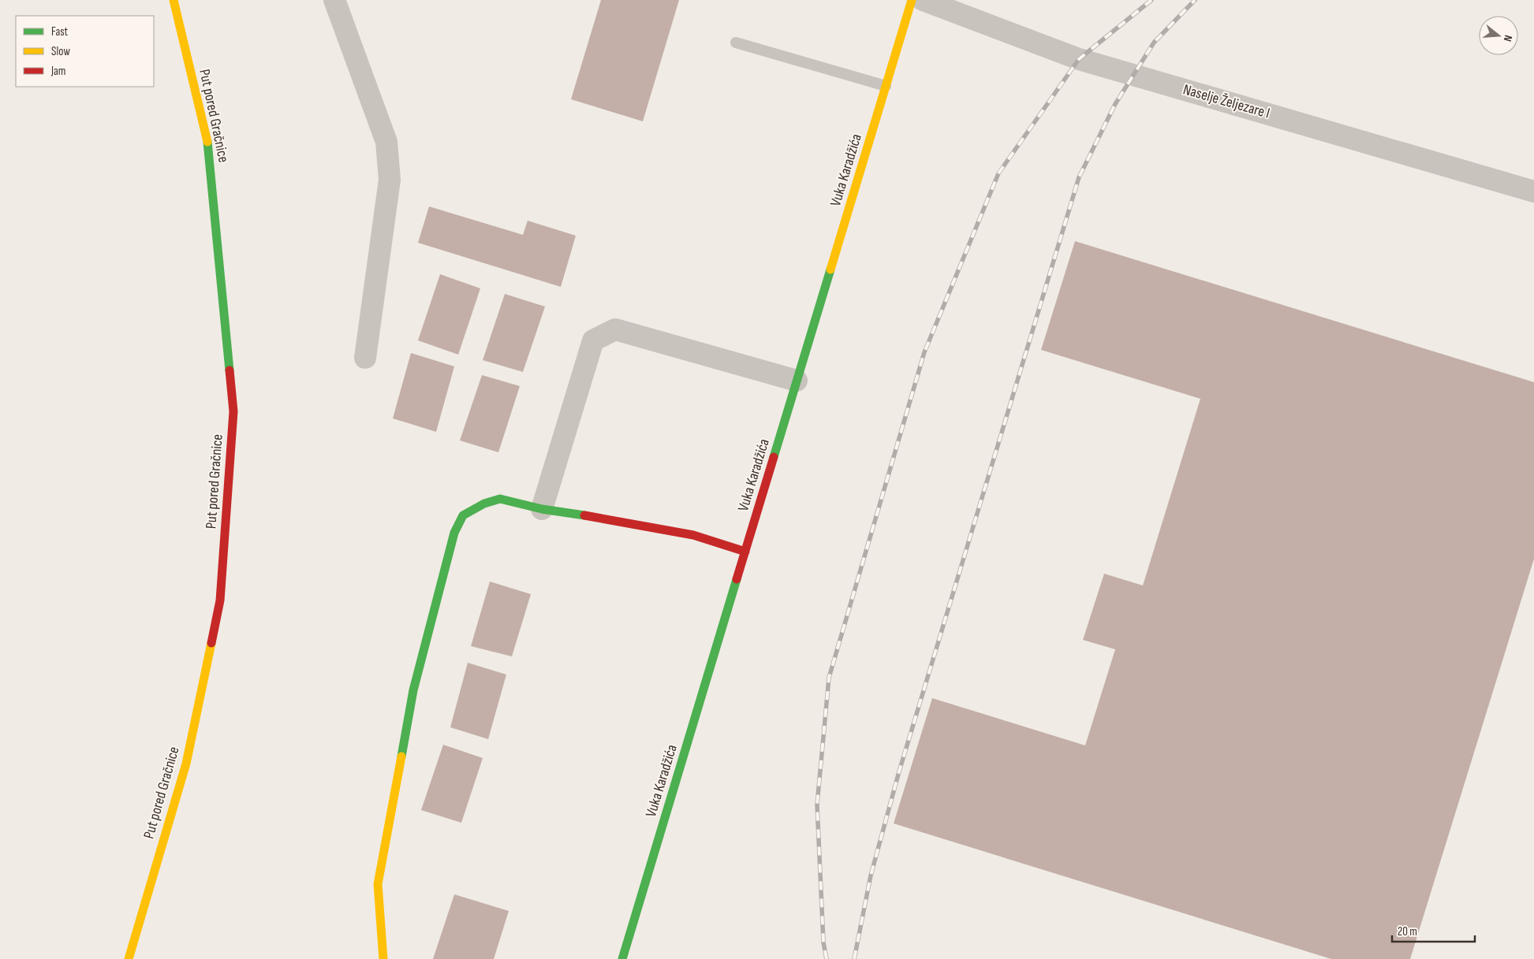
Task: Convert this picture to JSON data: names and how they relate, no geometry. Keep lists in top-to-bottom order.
{
  "streets": {
    "street": ["Naselje Željezare I", "Put pored Gračnice", "Vuka Karadžića"]
  },
  "legend": ["Fast", "Slow", "Jam"],
  "scale_bar": "20 m",
  "north": "right"
}
